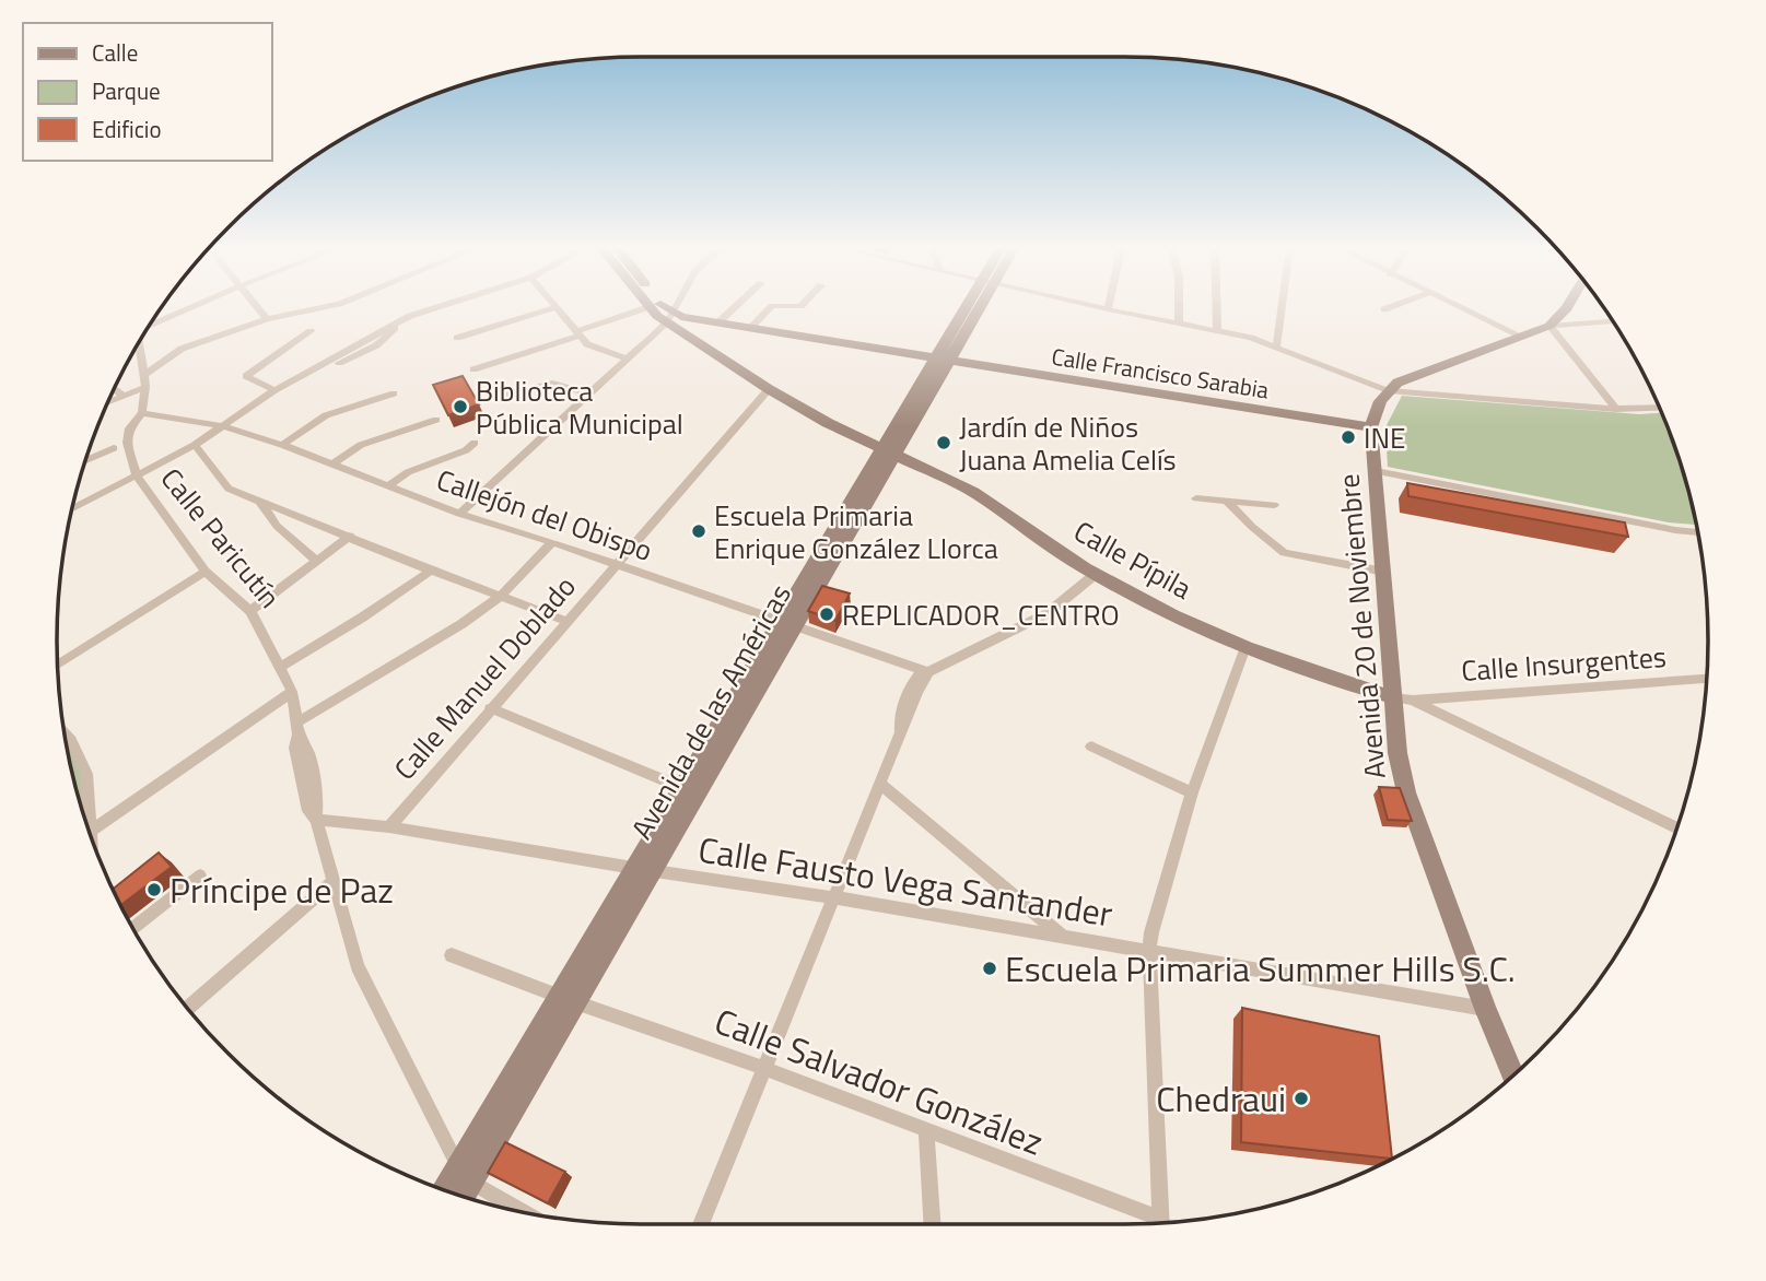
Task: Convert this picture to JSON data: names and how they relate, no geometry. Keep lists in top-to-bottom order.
{
  "streets": {
    "main road": [
      "Calle Francisco Sarabia",
      "Calle Pípila",
      "Avenida 20 de Noviembre",
      "Avenida de las Américas"
    ],
    "street": [
      "Callejón del Obispo",
      "Calle Paricutín",
      "Calle Insurgentes",
      "Calle Manuel Doblado",
      "Calle Fausto Vega Santander",
      "Calle Salvador González"
    ]
  },
  "crossings": [
    ["Calle Francisco Sarabia", "Calle Pípila"],
    ["Calle Francisco Sarabia", "Avenida 20 de Noviembre"],
    ["Calle Francisco Sarabia", "Avenida de las Américas"],
    ["Callejón del Obispo", "Calle Paricutín"],
    ["Callejón del Obispo", "Calle Manuel Doblado"],
    ["Callejón del Obispo", "Avenida de las Américas"],
    ["Calle Paricutín", "Avenida de las Américas"],
    ["Calle Paricutín", "Calle Fausto Vega Santander"],
    ["Calle Pípila", "Avenida 20 de Noviembre"],
    ["Calle Pípila", "Calle Insurgentes"],
    ["Calle Pípila", "Calle Manuel Doblado"],
    ["Calle Pípila", "Avenida de las Américas"],
    ["Avenida 20 de Noviembre", "Calle Insurgentes"],
    ["Avenida 20 de Noviembre", "Calle Fausto Vega Santander"],
    ["Calle Manuel Doblado", "Calle Fausto Vega Santander"],
    ["Avenida de las Américas", "Calle Fausto Vega Santander"],
    ["Avenida de las Américas", "Calle Salvador González"]
  ],
  "places": [
    "Biblioteca Pública Municipal",
    "INE",
    "Jardín de Niños Juana Amelia Celís",
    "Escuela Primaria Enrique González Llorca",
    "REPLICADOR_CENTRO",
    "Príncipe de Paz",
    "Escuela Primaria Summer Hills S.C.",
    "Chedraui"
  ],
  "legend": ["Calle", "Parque", "Edificio"]
}
